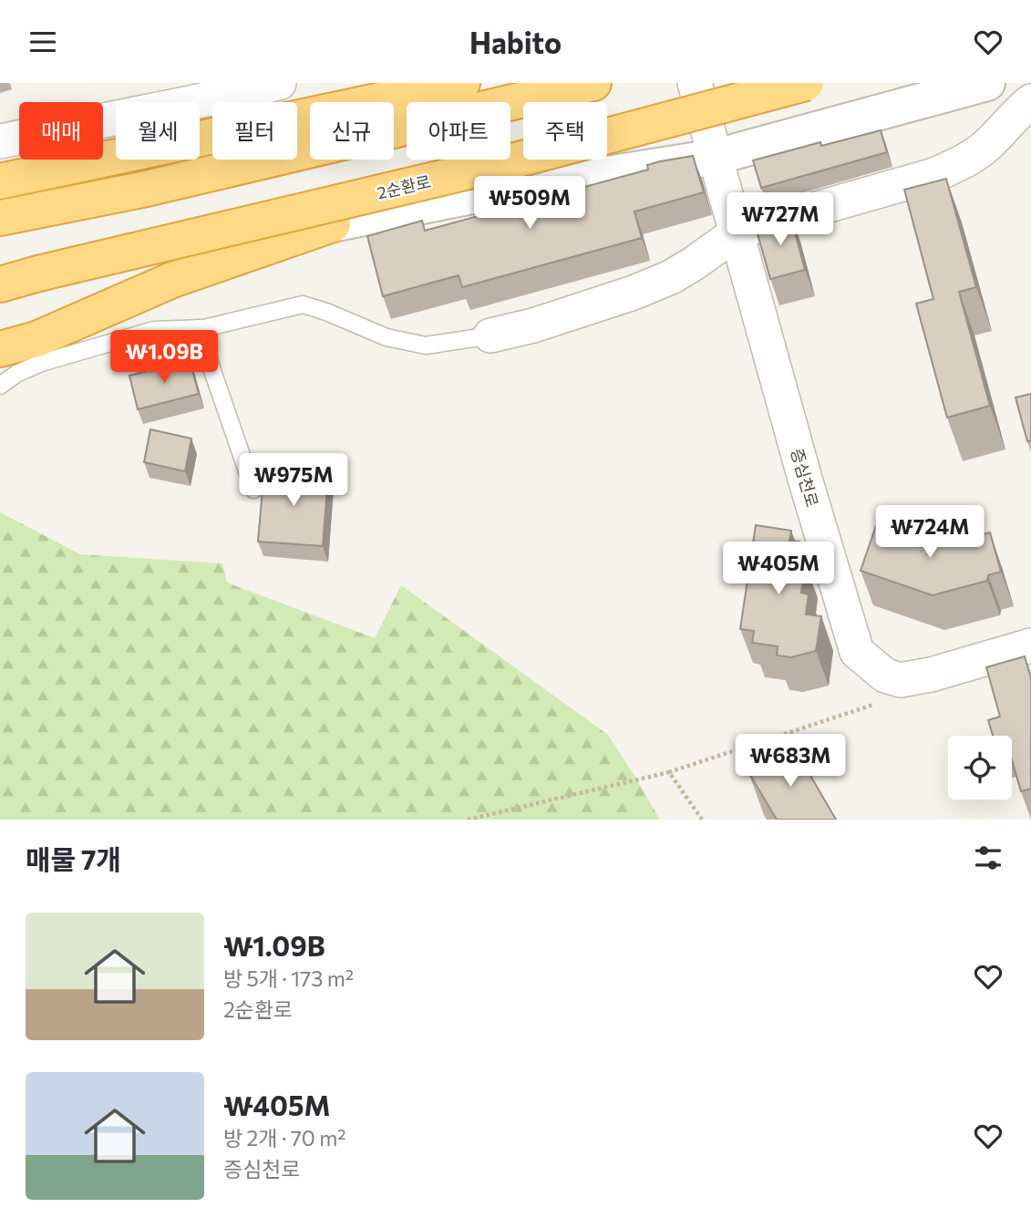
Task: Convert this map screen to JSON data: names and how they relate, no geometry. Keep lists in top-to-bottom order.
{
  "streets": {
    "highway": ["2순환로"],
    "street": ["증심천로"]
  },
  "page": {
    "header": "Habito",
    "chip": [
      "매매",
      "월세",
      "필터",
      "신규",
      "아파트",
      "주택"
    ],
    "price": [
      "₩509M",
      "₩727M",
      "₩1.09B",
      "₩975M",
      "₩724M",
      "₩405M",
      "₩683M"
    ],
    "heading": "매물 7개",
    "list": [
      {
        "name": "₩1.09B",
        "note": "방 5개 · 173 m² · 2순환로"
      },
      {
        "name": "₩405M",
        "note": "방 2개 · 70 m² · 증심천로"
      }
    ]
  }
}
